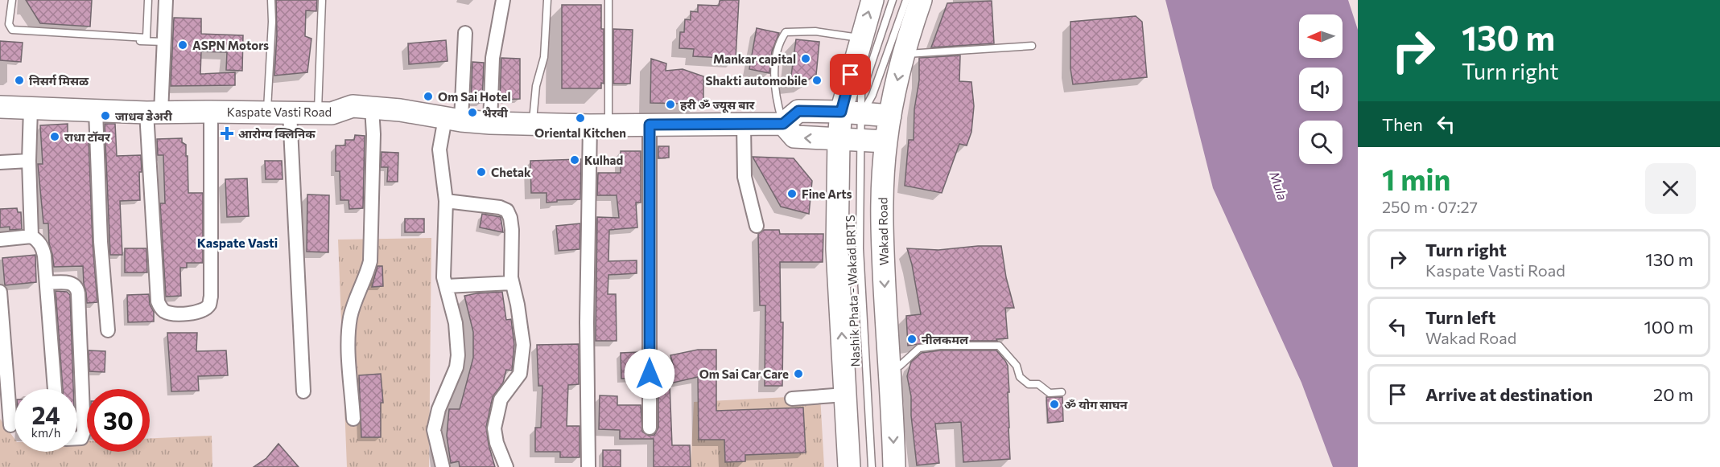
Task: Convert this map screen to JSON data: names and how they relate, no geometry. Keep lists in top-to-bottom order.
{
  "streets": {
    "main road": ["Kaspate Vasti Road", "Wakad Road"],
    "lane": ["Nashik Phata - Wakad BRTS"]
  },
  "districts": ["Kaspate Vasti"],
  "water": ["Mula"],
  "places": {
    "other": [
      "ASPN Motors",
      "Mankar capital",
      "निसर्ग मिसळ",
      "Shakti automobile",
      "Om Sai Hotel",
      "हरी ॐ ज्यूस बार",
      "भैरवी",
      "जाधव डेअरी",
      "Oriental Kitchen",
      "राधा टॉवर",
      "Kulhad",
      "Chetak",
      "Fine Arts",
      "नीलकमल",
      "Om Sai Car Care",
      "ॐ योग साघन"
    ],
    "health": ["आरोग्य क्लिनिक"]
  },
  "north": "left",
  "page": {
    "turn": ["130 m", "Turn right"],
    "then": "Then",
    "heading": ["1 min", "250 m · 07:27"],
    "list": [
      {
        "name": "Turn right",
        "note": "Kaspate Vasti Road",
        "value": "130 m"
      },
      {
        "name": "Turn left",
        "note": "Wakad Road",
        "value": "100 m"
      },
      {
        "name": "Arrive at destination",
        "value": "20 m"
      }
    ],
    "speed": "24 km/h",
    "limit": "30"
  }
}
